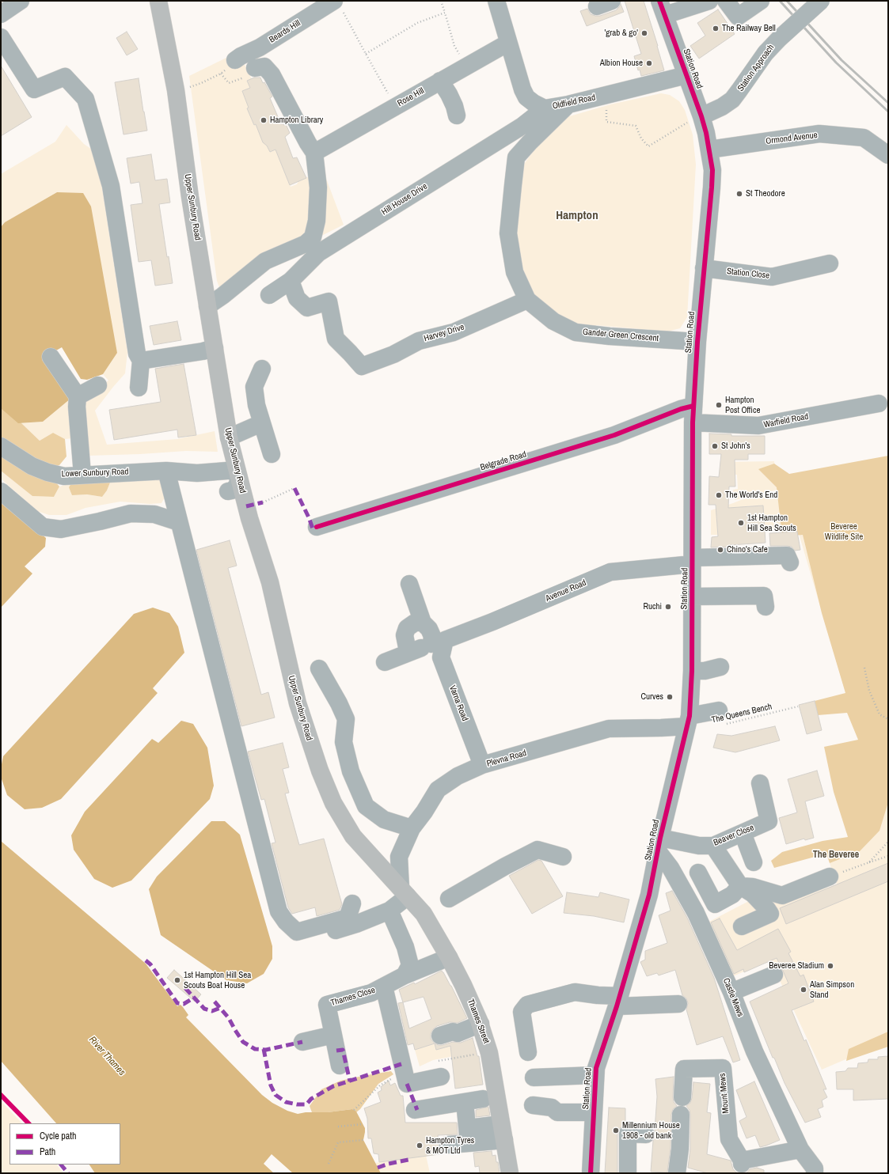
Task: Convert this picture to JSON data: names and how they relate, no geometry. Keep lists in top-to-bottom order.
{
  "streets": {
    "highway": ["Upper Sunbury Road", "Thames Street"],
    "street": [
      "Beards Hill",
      "Station Approach",
      "Station Road",
      "Rose Hill",
      "Oldfield Road",
      "Ormond Avenue",
      "Hill House Drive",
      "Station Close",
      "Harvey Drive",
      "Gander Green Crescent",
      "Warfield Road",
      "Belgrade Road",
      "Lower Sunbury Road",
      "Avenue Road",
      "Varna Road",
      "Plevna Road",
      "Beaver Close",
      "Thames Close",
      "Castle Mews",
      "Mount Mews"
    ],
    "path": ["The Queens Bench"]
  },
  "crossings": [
    ["Station Approach", "Station Road"],
    ["Station Road", "Oldfield Road"],
    ["Station Road", "Ormond Avenue"],
    ["Station Road", "Station Close"],
    ["Station Road", "Gander Green Crescent"],
    ["Station Road", "Warfield Road"],
    ["Station Road", "Belgrade Road"],
    ["Station Road", "Avenue Road"],
    ["Station Road", "Plevna Road"],
    ["Station Road", "Beaver Close"],
    ["Station Road", "Castle Mews"],
    ["Rose Hill", "Oldfield Road"],
    ["Oldfield Road", "Hill House Drive"],
    ["Oldfield Road", "Gander Green Crescent"],
    ["Hill House Drive", "Harvey Drive"],
    ["Upper Sunbury Road", "Lower Sunbury Road"],
    ["Upper Sunbury Road", "Plevna Road"],
    ["Upper Sunbury Road", "Thames Street"],
    ["Harvey Drive", "Gander Green Crescent"],
    ["Avenue Road", "Varna Road"],
    ["Varna Road", "Plevna Road"],
    ["The Queens Bench", "Plevna Road"],
    ["Plevna Road", "Thames Street"],
    ["Beaver Close", "Castle Mews"],
    ["Thames Close", "Thames Street"],
    ["Castle Mews", "Mount Mews"]
  ],
  "districts": ["Hampton", "The Beveree"],
  "water": ["River Thames"],
  "parks": ["Beveree Wildlife Site"],
  "places": [
    "The Railway Bell",
    "'grab & go'",
    "Albion House",
    "Hampton Library",
    "St Theodore",
    "Hampton Post Office",
    "St John's",
    "The World's End",
    "1st Hampton Hill Sea Scouts",
    "Chino's Cafe",
    "Ruchi",
    "Curves",
    "Beveree Stadium",
    "1st Hampton Hill Sea Scouts Boat House",
    "Alan Simpson Stand",
    "Millennium House 1908 - old bank",
    "Hampton Tyres & MOT Ltd"
  ],
  "legend": ["Cycle path", "Path"]
}
